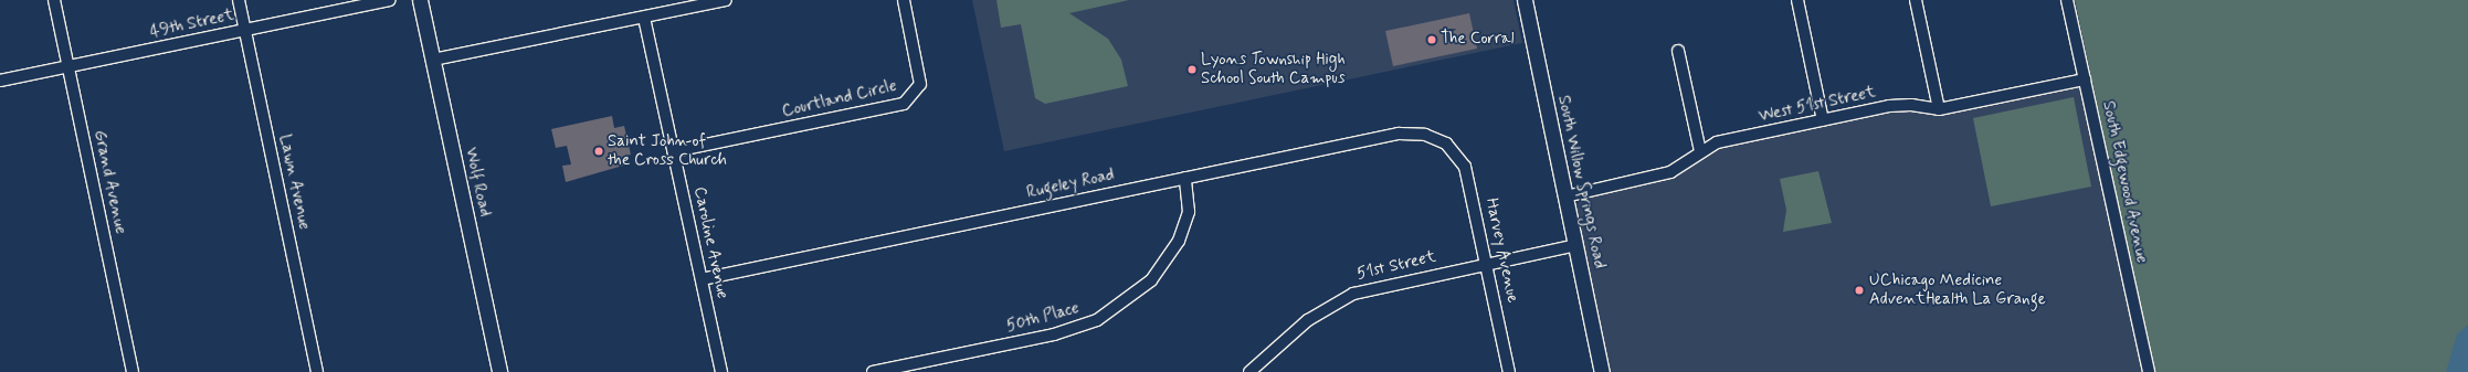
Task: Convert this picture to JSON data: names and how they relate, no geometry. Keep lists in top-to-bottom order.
{
  "streets": {
    "street": [
      "49th Street",
      "Courtland Circle",
      "West 51st Street",
      "Grand Avenue",
      "Lawn Avenue",
      "Wolf Road",
      "South Willow Springs Road",
      "South Edgewood Avenue",
      "Rugeley Road",
      "Caroline Avenue",
      "Harvey Avenue",
      "51st Street",
      "50th Place"
    ]
  },
  "crossings": [
    ["49th Street", "Grand Avenue"],
    ["49th Street", "Lawn Avenue"],
    ["Courtland Circle", "Caroline Avenue"],
    ["West 51st Street", "South Willow Springs Road"],
    ["West 51st Street", "South Edgewood Avenue"],
    ["South Willow Springs Road", "51st Street"],
    ["Rugeley Road", "Caroline Avenue"],
    ["Rugeley Road", "Harvey Avenue"],
    ["Rugeley Road", "50th Place"],
    ["Harvey Avenue", "51st Street"]
  ],
  "places": [
    "The Corral",
    "Lyons Township High School South Campus",
    "Saint John of the Cross Church",
    "UChicago Medicine AdventHealth La Grange"
  ]
}
